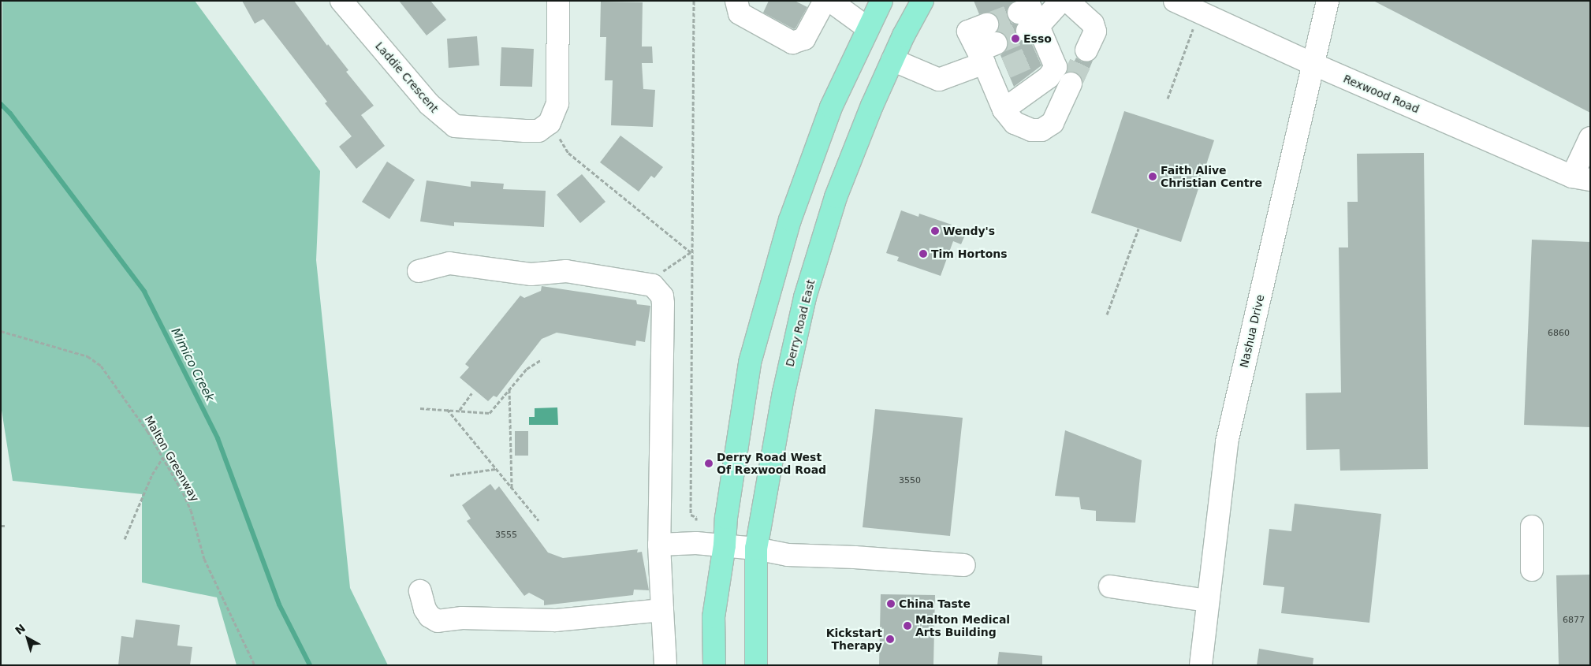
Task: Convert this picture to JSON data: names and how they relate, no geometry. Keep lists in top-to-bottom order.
{
  "streets": {
    "main road": ["Derry Road East"],
    "street": ["Laddie Crescent", "Rexwood Road", "Nashua Drive"],
    "path": ["Malton Greenway"]
  },
  "crossings": [
    ["Rexwood Road", "Nashua Drive"]
  ],
  "water": ["Mimico Creek"],
  "places": [
    "Esso",
    "Faith Alive Christian Centre",
    "Wendy's",
    "Tim Hortons",
    "Derry Road West Of Rexwood Road",
    "China Taste",
    "Malton Medical Arts Building",
    "Kickstart Therapy"
  ],
  "house_numbers": [
    "6860",
    "3550",
    "3555",
    "6877"
  ],
  "north": "top left"
}
